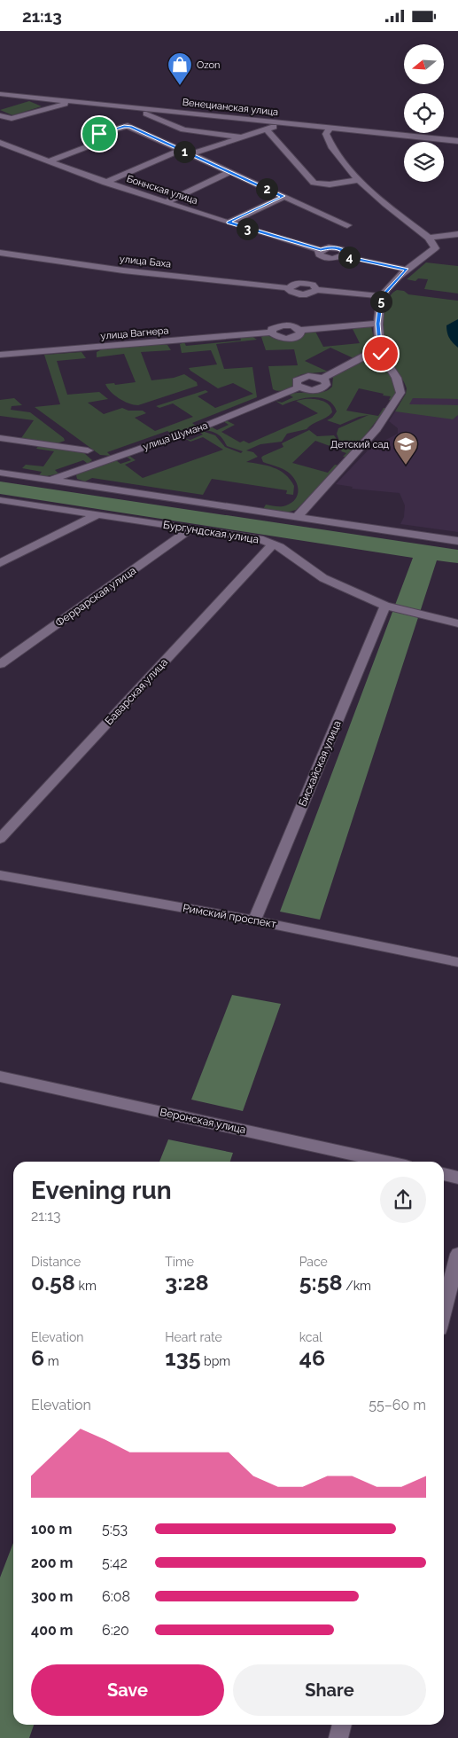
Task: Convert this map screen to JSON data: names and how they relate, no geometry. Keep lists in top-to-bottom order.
{
  "streets": {
    "street": [
      "Венецианская улица",
      "Боннская улица",
      "улица Баха",
      "улица Вагнера",
      "улица Шумана",
      "Бургундская улица",
      "Феррарская улица",
      "Баварская улица",
      "Бискайская улица",
      "Римский проспект",
      "Веронская улица"
    ]
  },
  "crossings": [
    ["Бургундская улица", "Феррарская улица"],
    ["Бургундская улица", "Баварская улица"],
    ["Бургундская улица", "Бискайская улица"],
    ["Бискайская улица", "Римский проспект"]
  ],
  "places": {
    "shop": ["Ozon"],
    "school or university": ["Детский сад"]
  },
  "north": "left",
  "page": {
    "status": "21:13",
    "pins": [
      "1",
      "2",
      "3",
      "4",
      "5"
    ],
    "heading": ["Evening run", "21:13"],
    "stats": [
      ["Distance", "0.58 km"],
      ["Time", "3:28"],
      ["Pace", "5:58 /km"],
      ["Elevation", "6 m"],
      ["Heart rate", "135 bpm"],
      ["kcal", "46"]
    ],
    "chart": ["Elevation", "55–60 m"],
    "list": [
      {
        "name": "100 m",
        "note": "5:53"
      },
      {
        "name": "200 m",
        "note": "5:42"
      },
      {
        "name": "300 m",
        "note": "6:08"
      },
      {
        "name": "400 m",
        "note": "6:20"
      }
    ],
    "buttons": ["Save", "Share"]
  }
}
